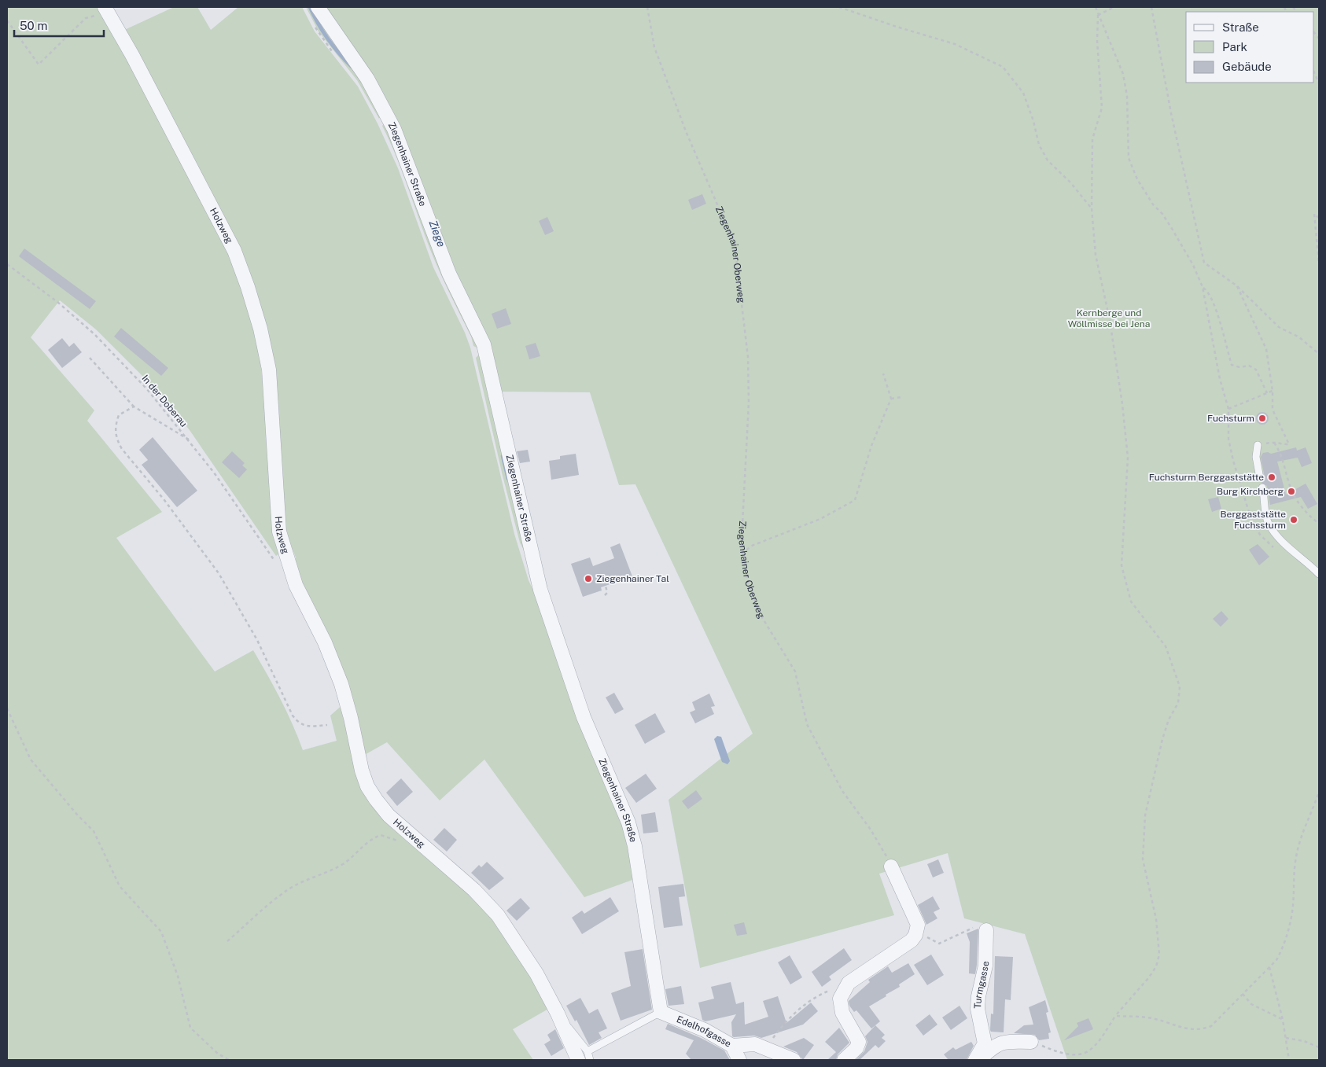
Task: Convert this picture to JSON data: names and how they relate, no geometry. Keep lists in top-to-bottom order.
{
  "streets": {
    "street": [
      "Ziegenhainer Straße",
      "Holzweg",
      "Turmgasse",
      "Edelhofgasse"
    ],
    "path": ["Ziegenhainer Oberweg", "In der Doberau"]
  },
  "crossings": [
    ["Ziegenhainer Straße", "Edelhofgasse"],
    ["Holzweg", "In der Doberau"]
  ],
  "water": ["Ziege"],
  "parks": ["Kernberge und Wöllmisse bei Jena"],
  "places": [
    "Fuchsturm",
    "Fuchsturm Berggaststätte",
    "Burg Kirchberg",
    "Berggaststätte Fuchssturm",
    "Ziegenhainer Tal"
  ],
  "legend": ["Straße", "Park", "Gebäude"],
  "scale_bar": "50 m"
}
